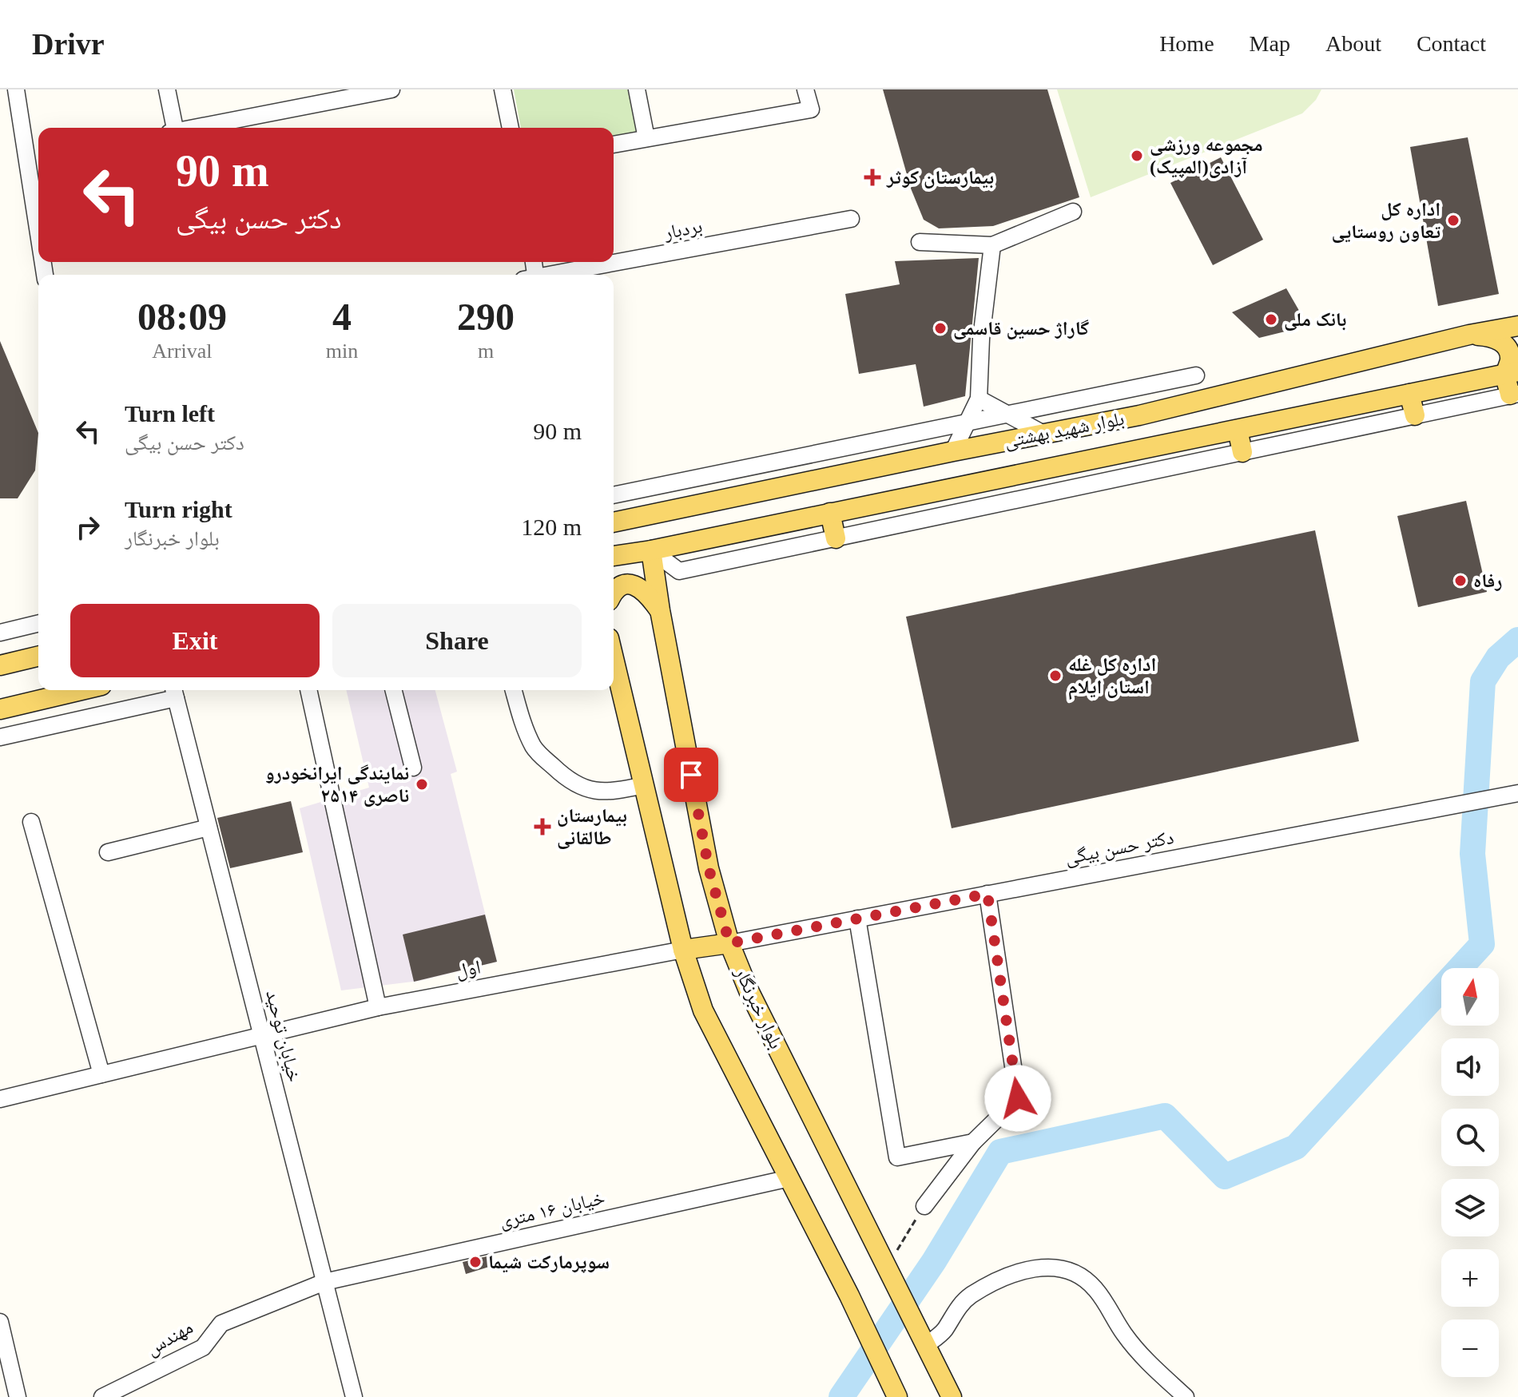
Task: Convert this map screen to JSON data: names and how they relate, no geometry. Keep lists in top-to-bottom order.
{
  "streets": {
    "main road": ["بلوار شهید بهشتی", "بلوار خبرنگار"],
    "street": [
      "بردبار",
      "دکتر حسن بیگی",
      "اول",
      "خیابان توحید",
      "خیابان ۱۶ متری",
      "مهندس"
    ]
  },
  "crossings": [
    ["بلوار شهید بهشتی", "بلوار خبرنگار"],
    ["دکتر حسن بیگی", "بلوار خبرنگار"],
    ["اول", "خیابان توحید"],
    ["خیابان توحید", "خیابان ۱۶ متری"],
    ["خیابان توحید", "مهندس"],
    ["خیابان ۱۶ متری", "مهندس"]
  ],
  "places": {
    "other": [
      "مجموعه ورزشی آزادی(المپیک)",
      "اداره کل تعاون روستایی",
      "بانک ملی",
      "گاراژ حسین قاسمی",
      "رفاه",
      "اداره کل غله استان ایلام",
      "نمایندگی ایرانخودرو ناصری ۲۵۱۴",
      "سوپرمارکت شیما"
    ],
    "health": ["بیمارستان کوثر", "بیمارستان طالقانی"]
  },
  "north": "top",
  "page": {
    "header": "Drivr",
    "nav": [
      "Home",
      "Map",
      "About",
      "Contact"
    ],
    "turn": ["90 m", "دکتر حسن بیگی"],
    "eta": [
      "08:09",
      "Arrival",
      "4",
      "min",
      "290",
      "m"
    ],
    "list": [
      {
        "name": "Turn left",
        "note": "دکتر حسن بیگی",
        "value": "90 m"
      },
      {
        "name": "Turn right",
        "note": "بلوار خبرنگار",
        "value": "120 m"
      }
    ],
    "buttons": ["Exit", "Share"],
    "map_buttons": ["+", "−"]
  }
}
